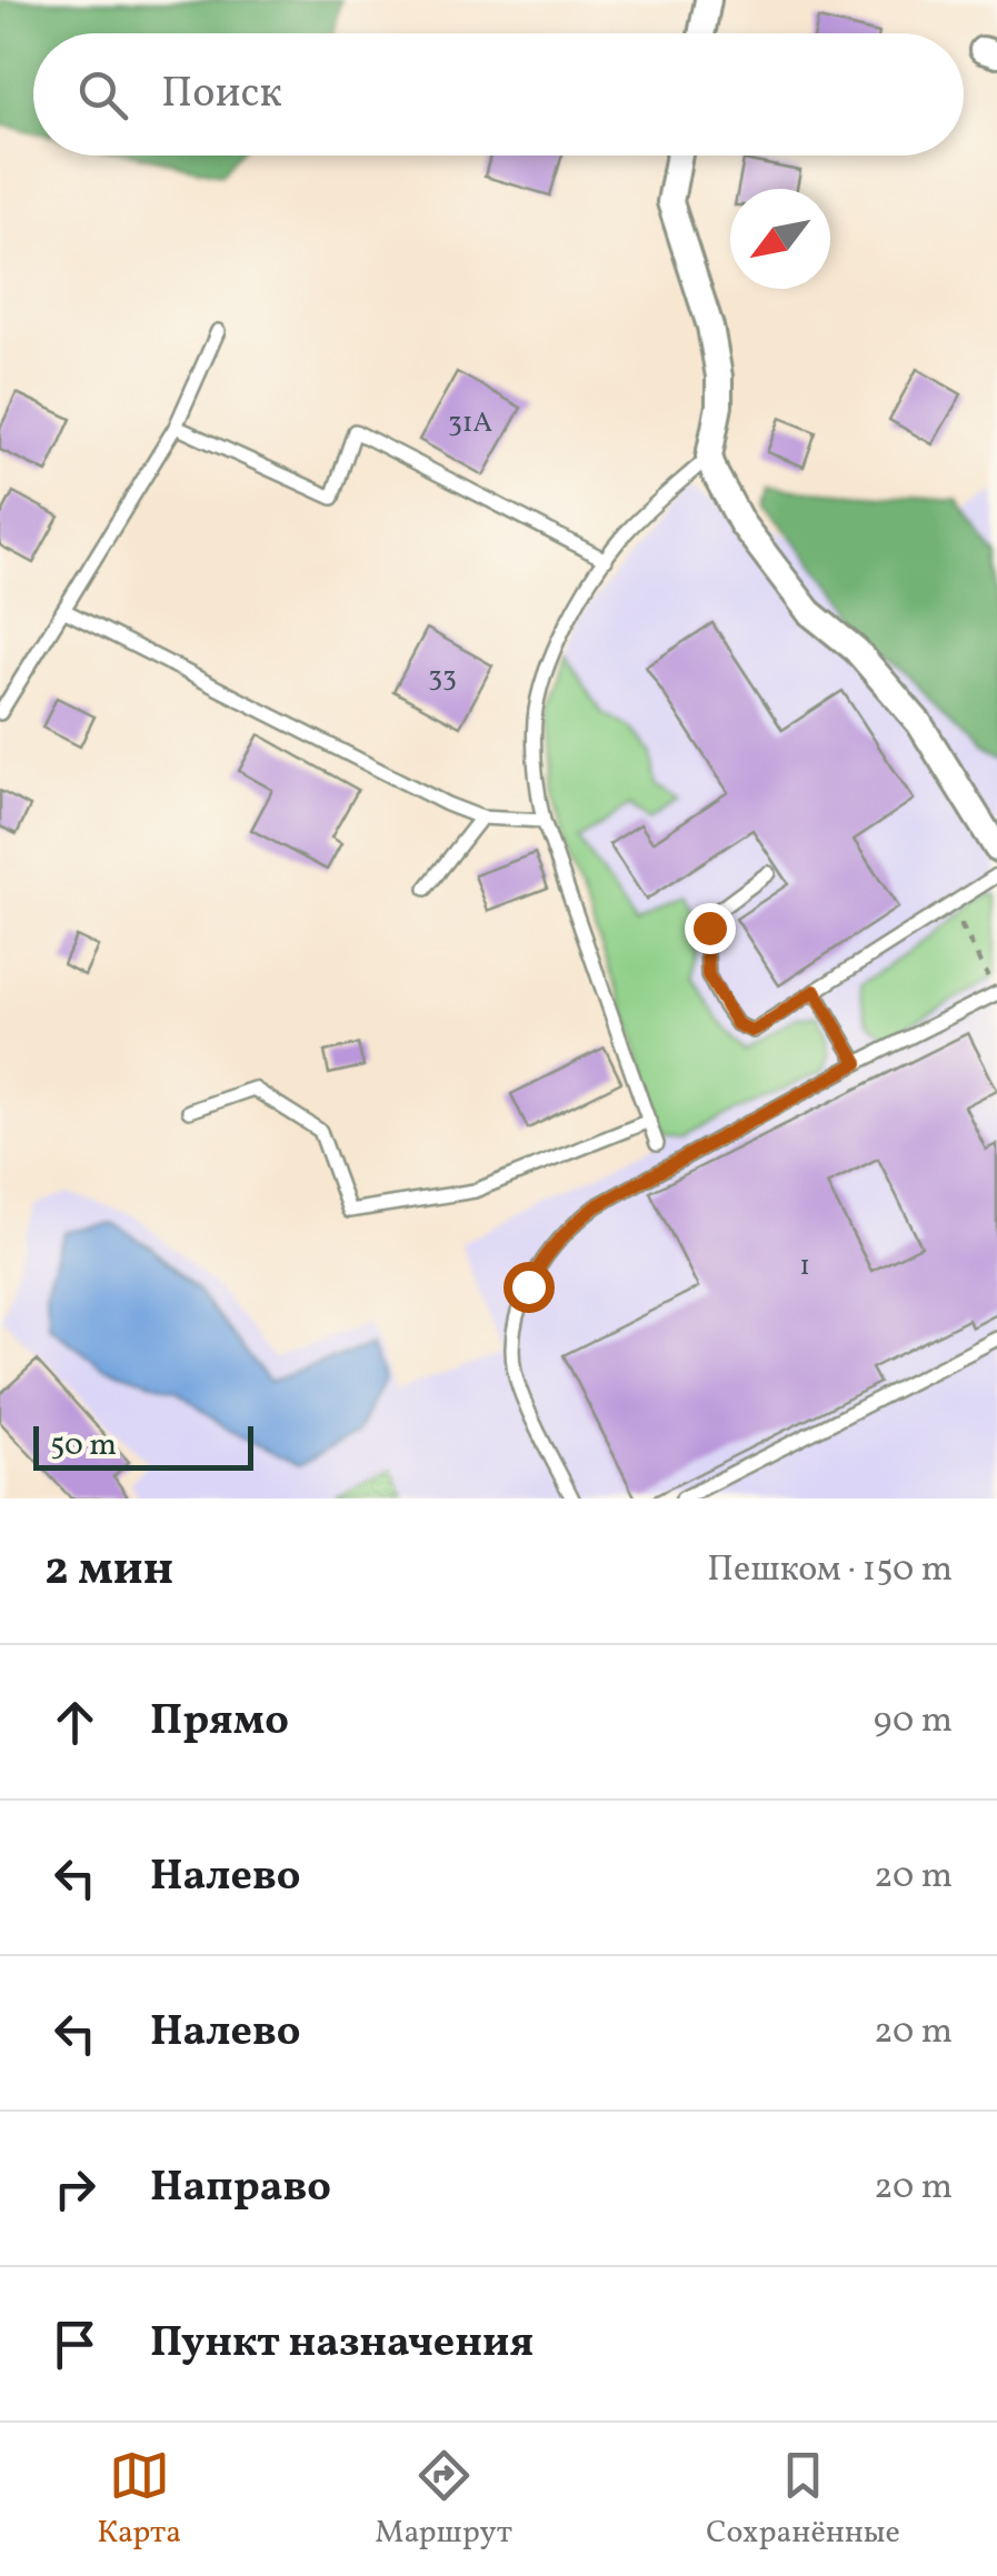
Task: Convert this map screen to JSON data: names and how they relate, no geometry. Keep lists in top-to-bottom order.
{
  "house_numbers": ["31А", "33", "1"],
  "scale_bar": "50 m",
  "north": "bottom left",
  "page": {
    "search": "Поиск",
    "scale": "50 m",
    "heading": ["2 мин", "Пешком · 150 m"],
    "list": [
      ["Прямо", "90 m"],
      ["Налево", "20 m"],
      ["Налево", "20 m"],
      ["Направо", "20 m"],
      "Пункт назначения"
    ],
    "nav": ["Карта", "Маршрут", "Сохранённые"]
  }
}
